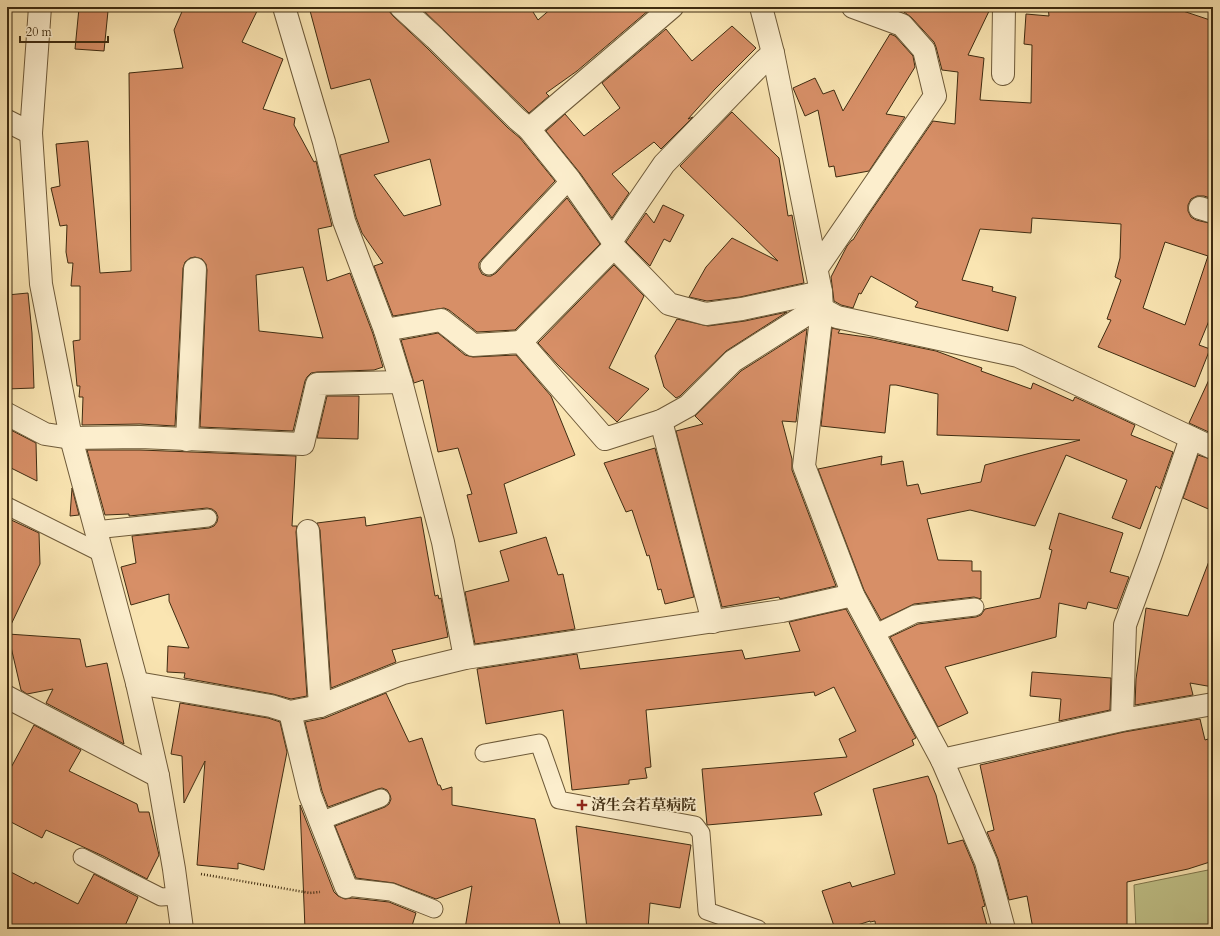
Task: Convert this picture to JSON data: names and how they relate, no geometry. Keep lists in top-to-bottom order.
{
  "places": {
    "health": ["済生会若草病院"]
  },
  "scale_bar": "20 m"
}
